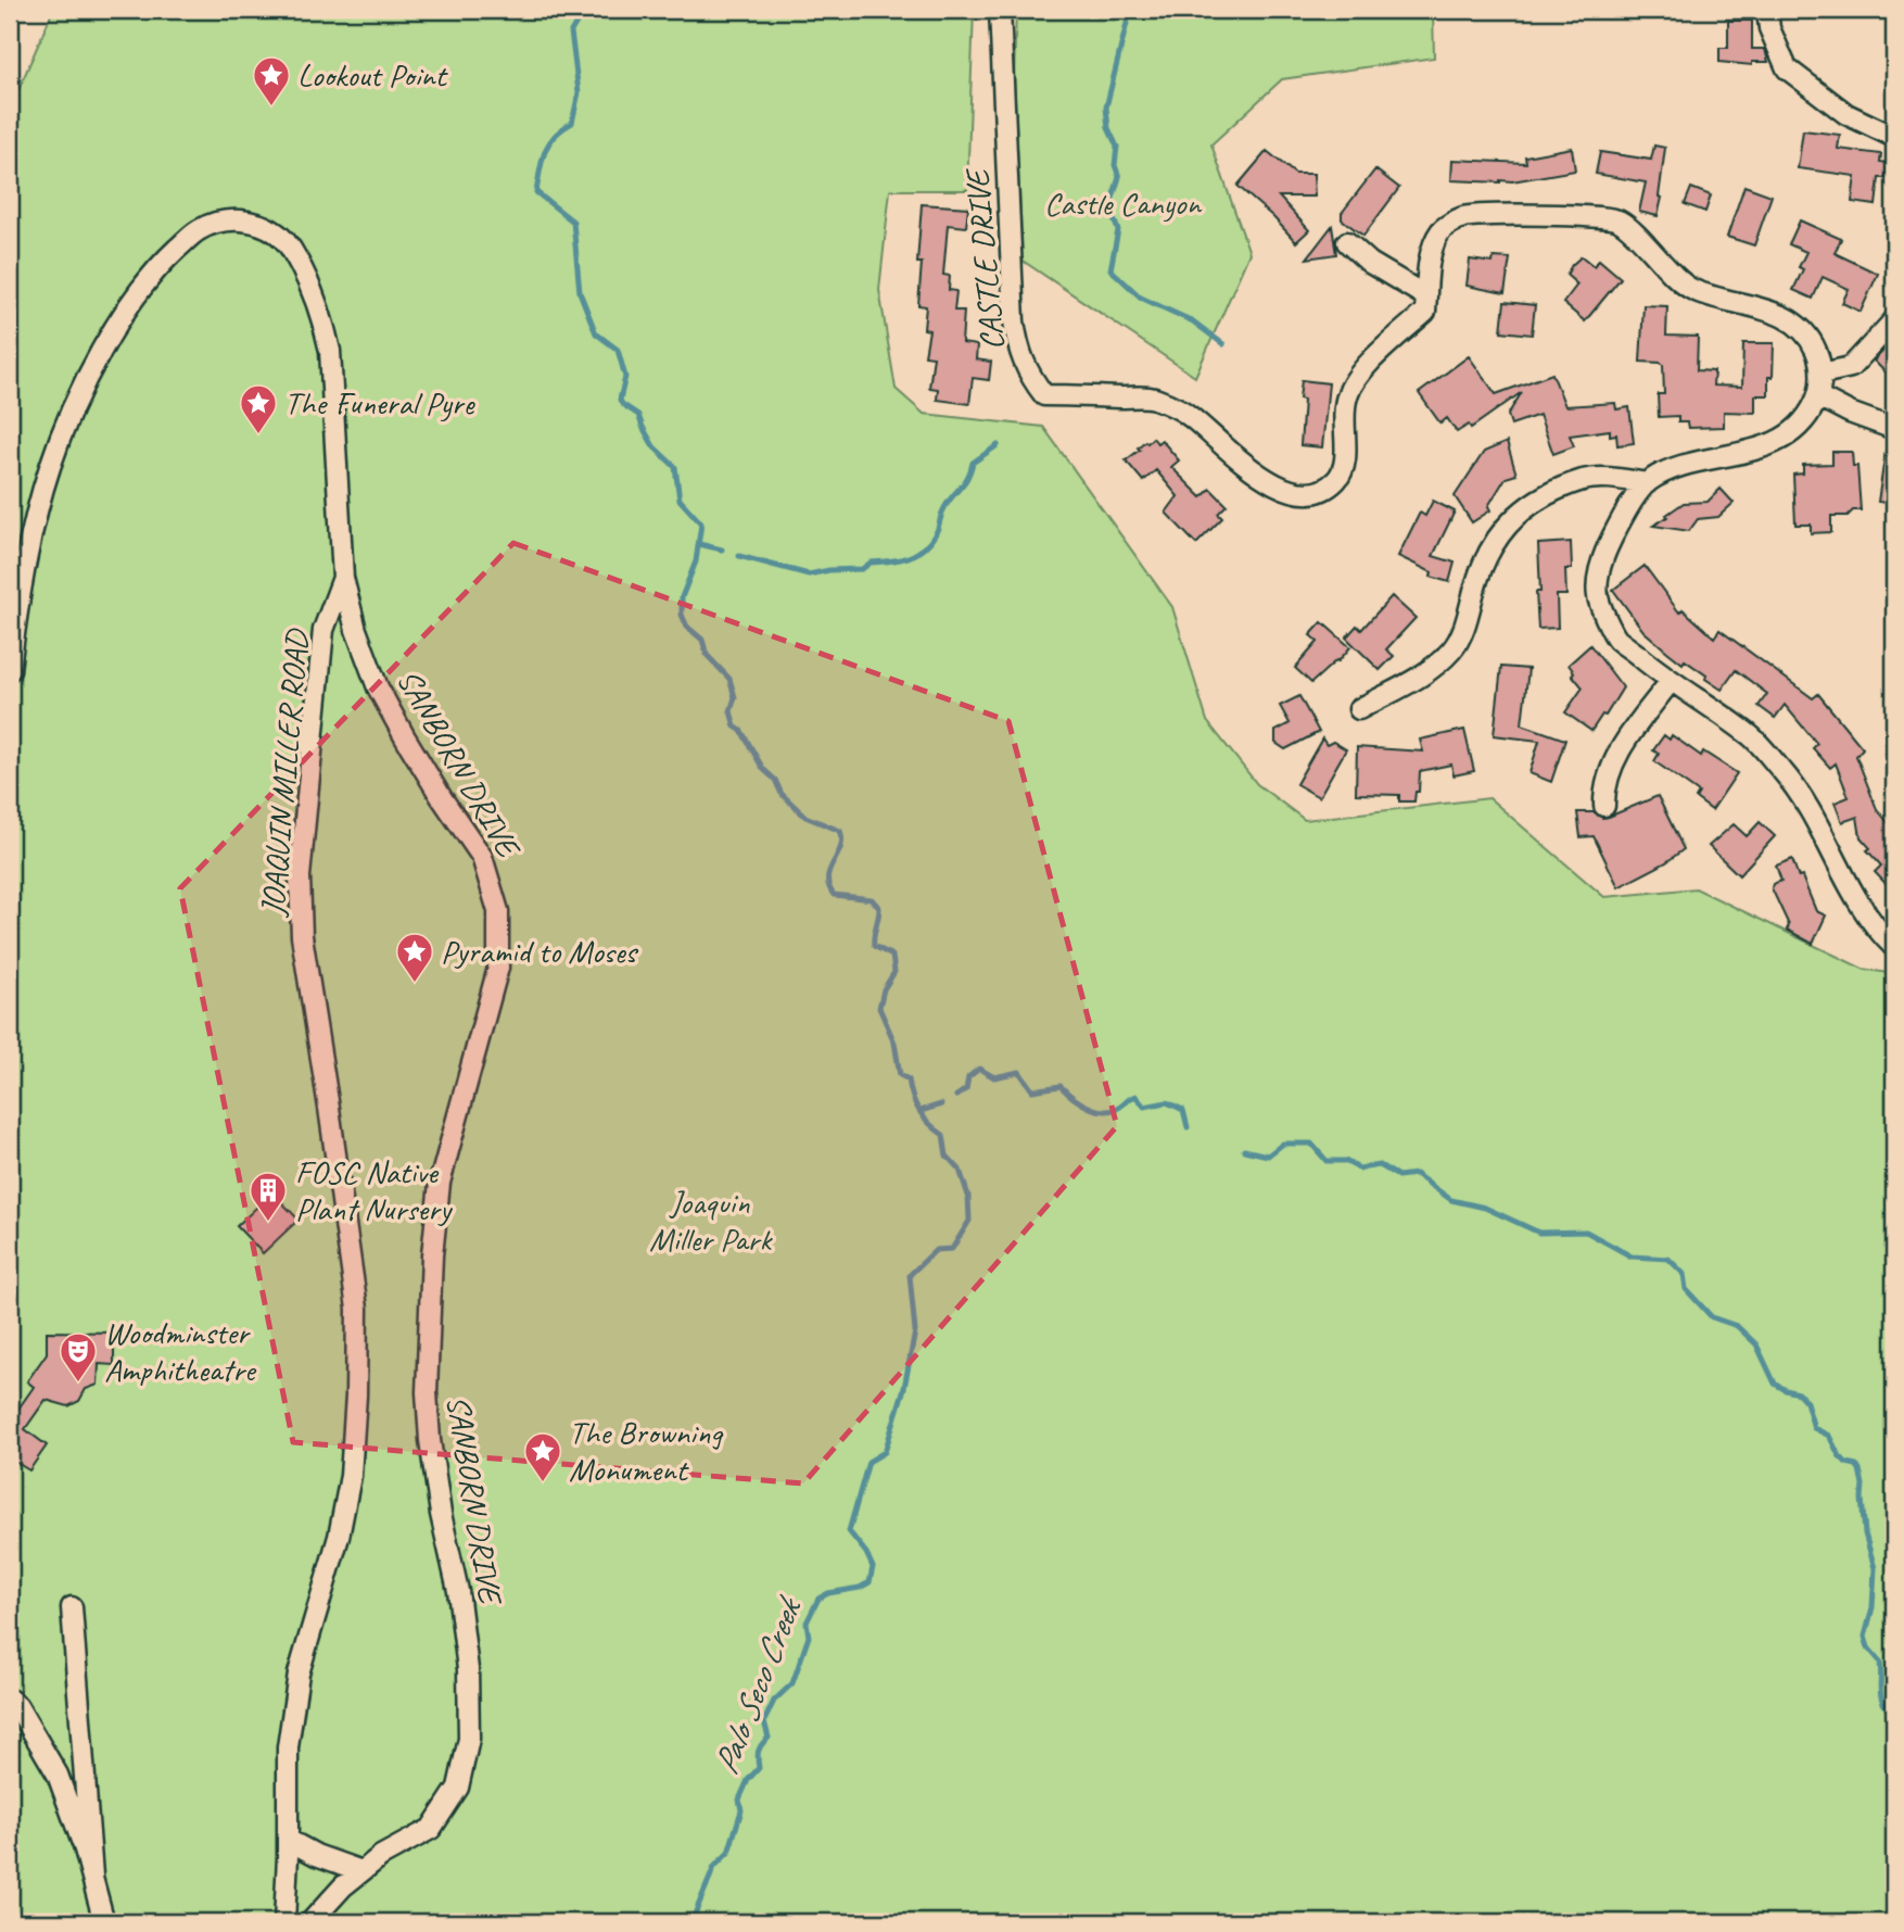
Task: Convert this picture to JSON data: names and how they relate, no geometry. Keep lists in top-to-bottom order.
{
  "streets": {
    "street": ["CASTLE DRIVE", "SANBORN DRIVE", "JOAQUIN MILLER ROAD"]
  },
  "crossings": [
    ["SANBORN DRIVE", "JOAQUIN MILLER ROAD"]
  ],
  "water": ["Palo Seco Creek"],
  "parks": ["Castle Canyon", "Joaquin Miller Park"],
  "places": {
    "place": [
      "Lookout Point",
      "The Funeral Pyre",
      "Pyramid to Moses",
      "The Browning Monument"
    ],
    "building": ["FOSC Native Plant Nursery"],
    "theatre": ["Woodminster Amphitheatre"]
  }
}
